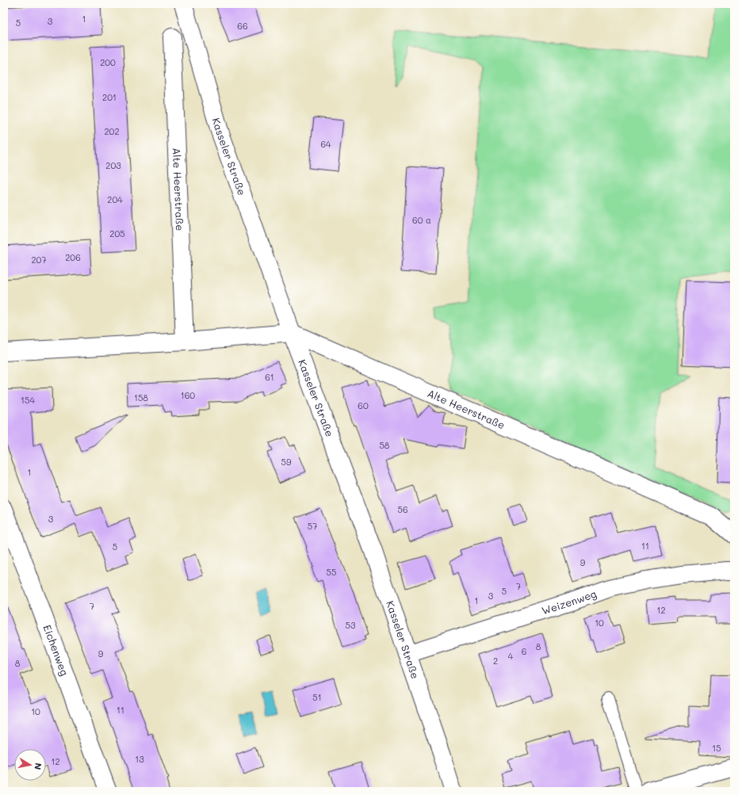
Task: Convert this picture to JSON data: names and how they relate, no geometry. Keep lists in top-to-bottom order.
{
  "streets": {
    "street": [
      "Kasseler Straße",
      "Alte Heerstraße",
      "Weizenweg",
      "Eichenweg"
    ]
  },
  "crossings": [
    ["Kasseler Straße", "Alte Heerstraße"],
    ["Kasseler Straße", "Weizenweg"]
  ],
  "house_numbers": [
    "1",
    "3",
    "5",
    "66",
    "200",
    "201",
    "202",
    "64",
    "203",
    "204",
    "60 a",
    "205",
    "206",
    "207",
    "61",
    "160",
    "158",
    "154",
    "60",
    "58",
    "59",
    "1",
    "56",
    "3",
    "57",
    "11",
    "5",
    "9",
    "55",
    "7",
    "5",
    "3",
    "1",
    "7",
    "12",
    "10",
    "53",
    "8",
    "6",
    "9",
    "4",
    "2",
    "8",
    "51",
    "11",
    "10",
    "15",
    "13",
    "12"
  ],
  "north": "right"
}
